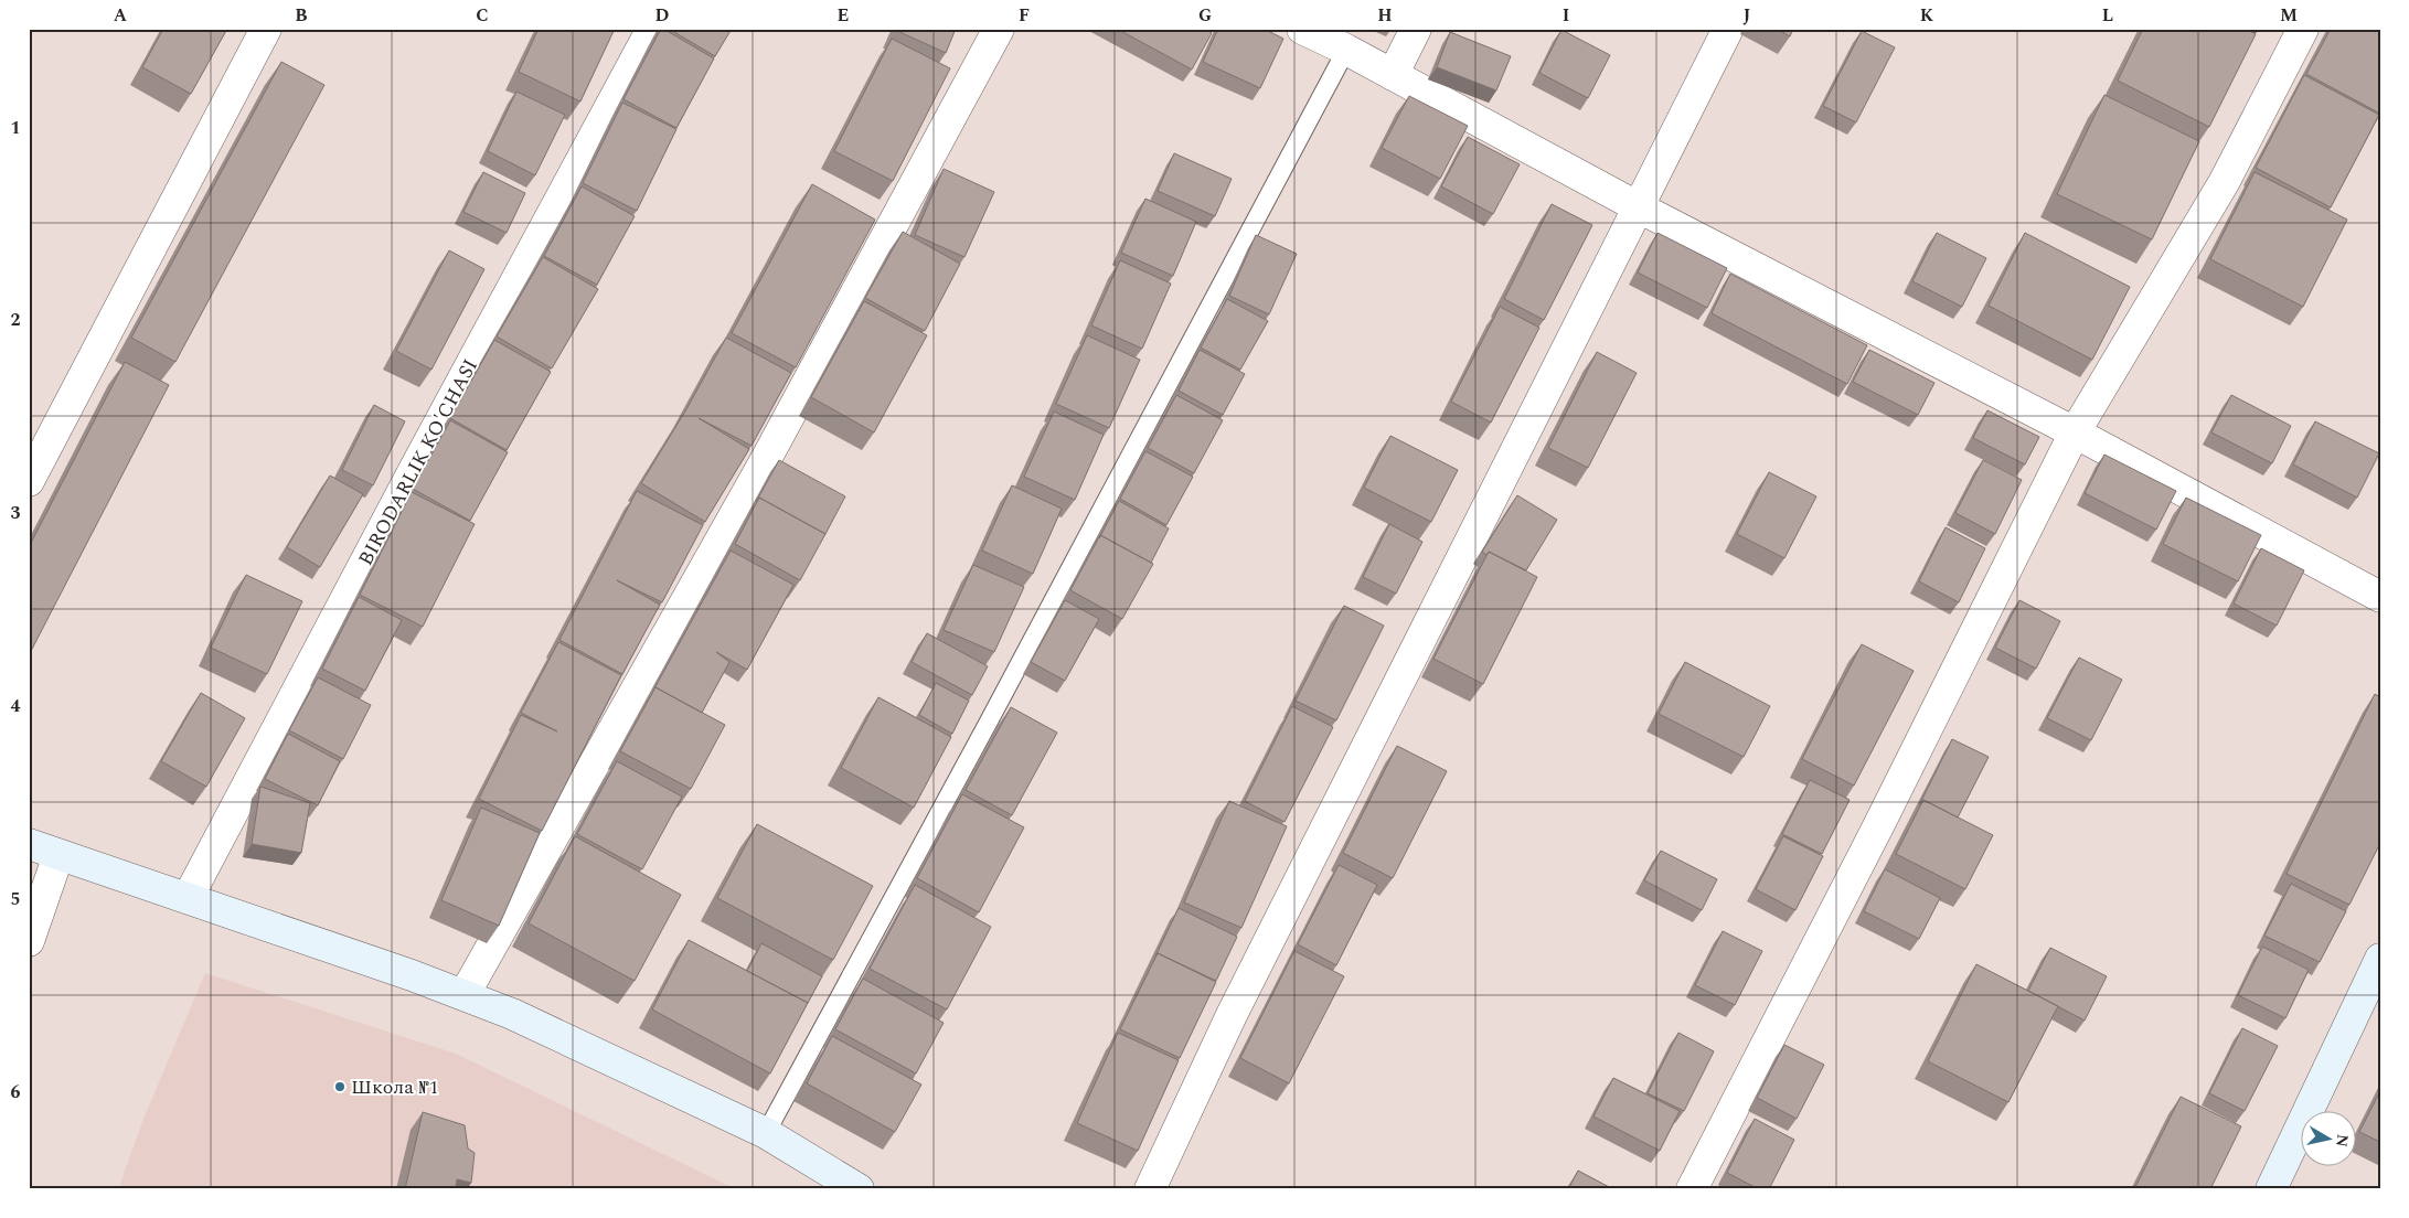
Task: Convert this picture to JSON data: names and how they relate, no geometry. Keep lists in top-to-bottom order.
{
  "streets": {
    "street": ["BIRODARLIK KO'CHASI"]
  },
  "places": ["Школа №1"],
  "north": "right",
  "grid": {
    "columns": [
      "A",
      "B",
      "C",
      "D",
      "E",
      "F",
      "G",
      "H",
      "I",
      "J",
      "K",
      "L",
      "M"
    ],
    "rows": [
      "1",
      "2",
      "3",
      "4",
      "5",
      "6"
    ]
  }
}
